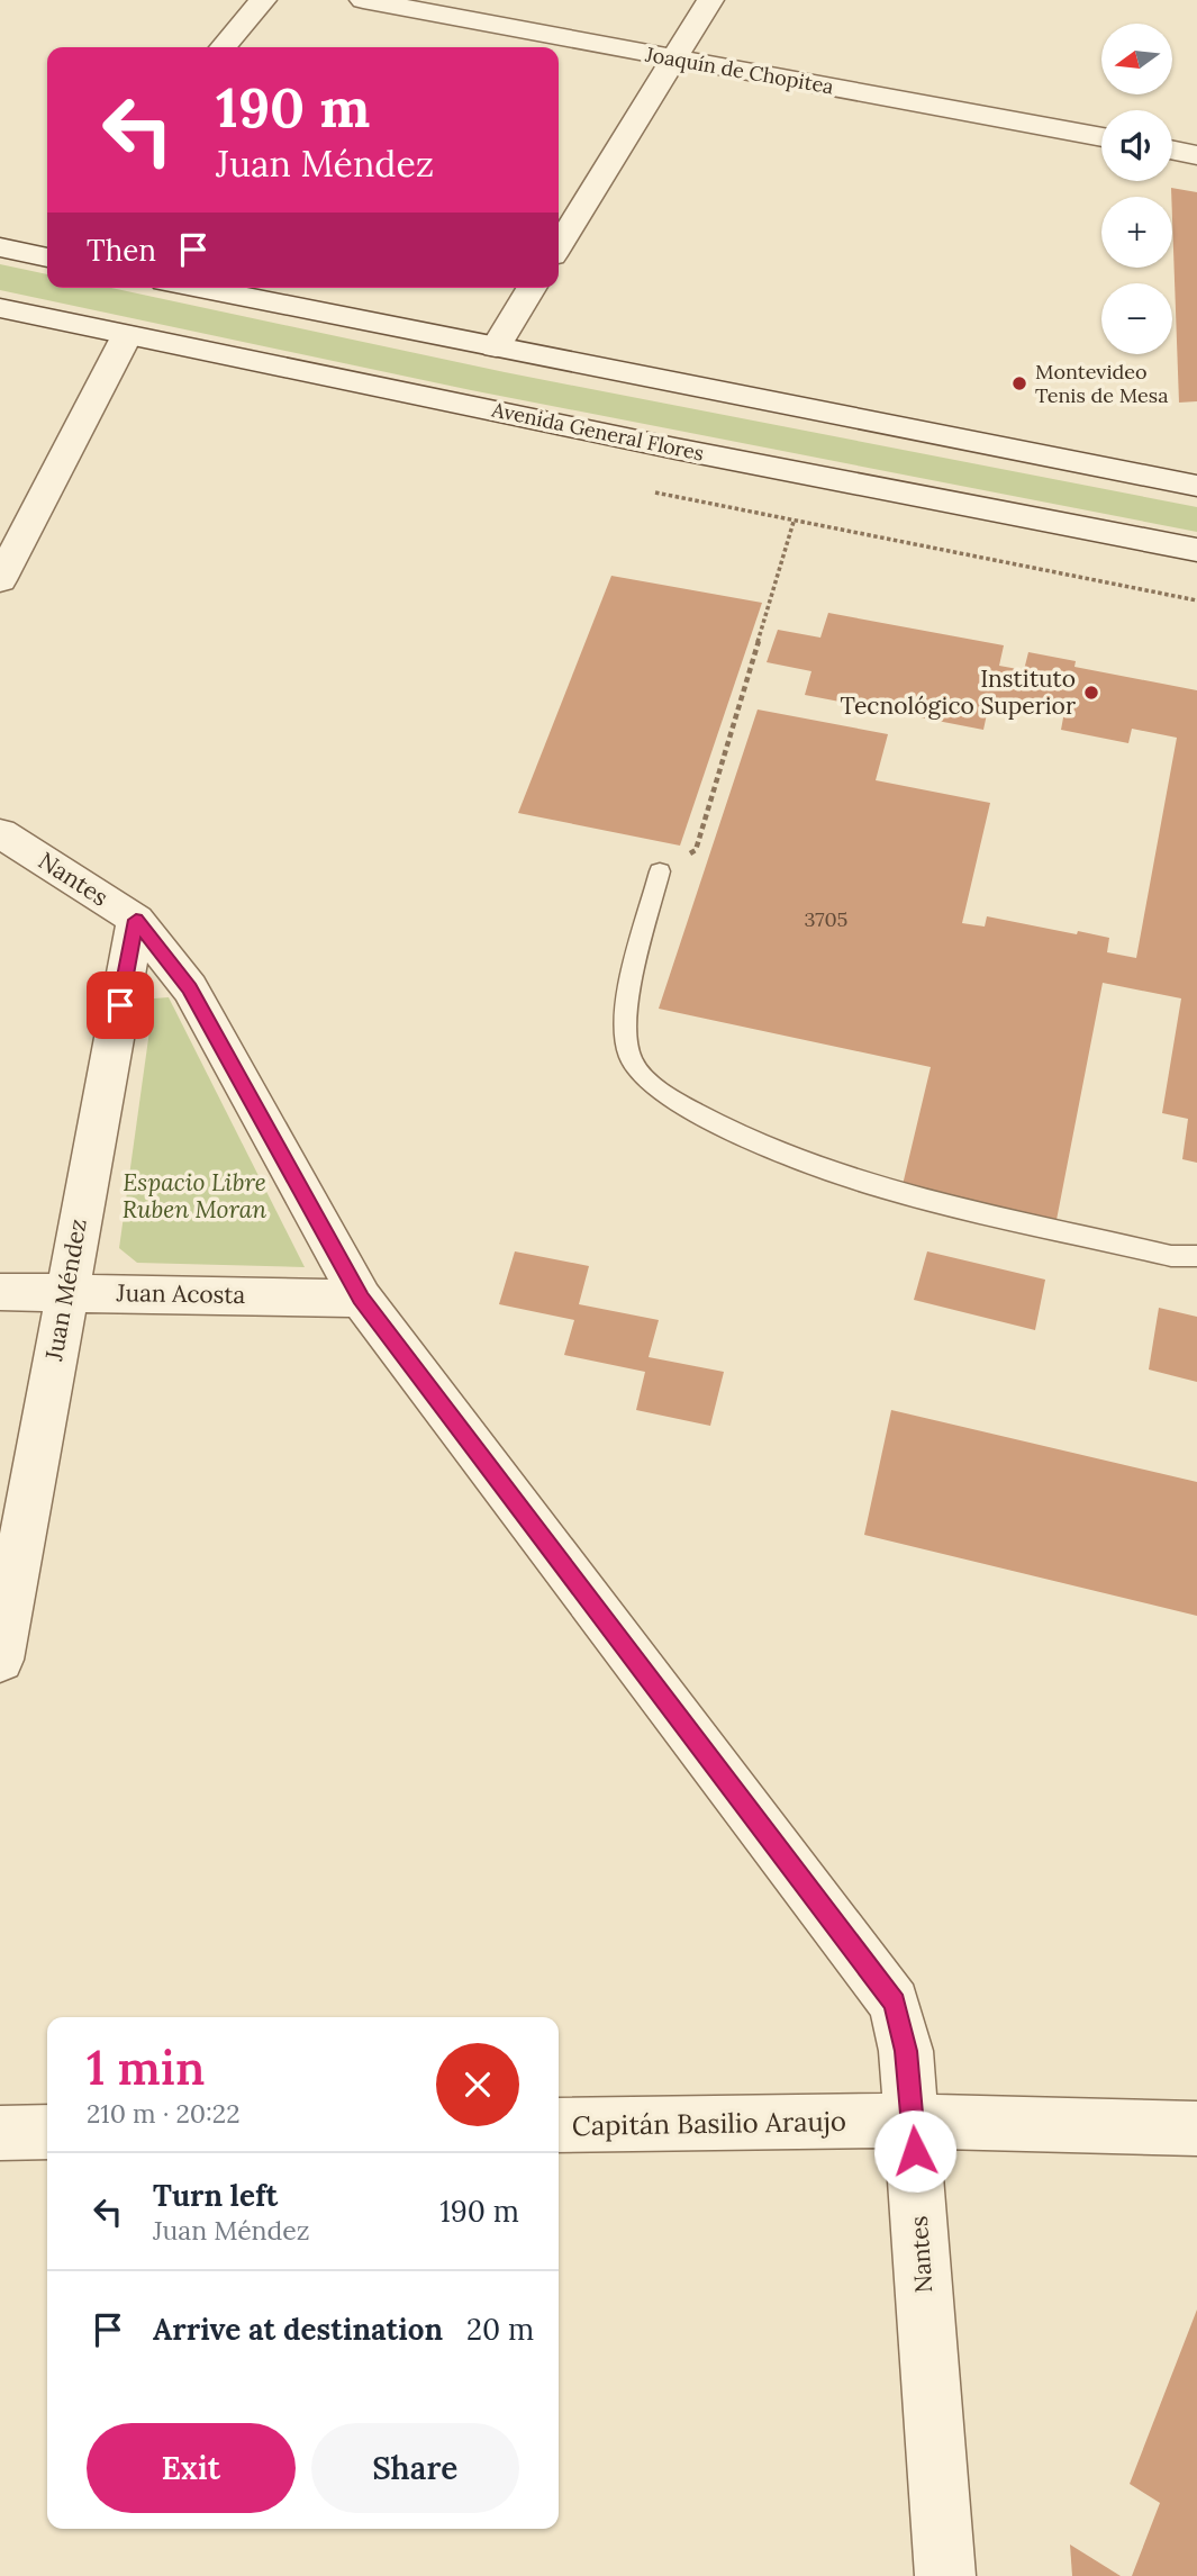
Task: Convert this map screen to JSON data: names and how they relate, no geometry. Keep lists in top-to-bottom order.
{
  "streets": {
    "street": [
      "Joaquín de Chopitea",
      "Avenida General Flores",
      "Nantes",
      "Juan Méndez",
      "Juan Acosta",
      "Capitán Basilio Araujo"
    ]
  },
  "crossings": [
    ["Nantes", "Juan Méndez"],
    ["Nantes", "Juan Acosta"],
    ["Nantes", "Capitán Basilio Araujo"],
    ["Juan Méndez", "Juan Acosta"]
  ],
  "parks": ["Espacio Libre Ruben Moran"],
  "places": ["Montevideo Tenis de Mesa", "Instituto Tecnológico Superior"],
  "house_numbers": ["3705"],
  "north": "left",
  "page": {
    "map_buttons": ["+", "−"],
    "turn": ["190 m", "Juan Méndez"],
    "then": "Then",
    "heading": ["1 min", "210 m · 20:22"],
    "list": [
      {
        "name": "Turn left",
        "note": "Juan Méndez",
        "value": "190 m"
      },
      {
        "name": "Arrive at destination",
        "value": "20 m"
      }
    ],
    "buttons": ["Exit", "Share"]
  }
}
